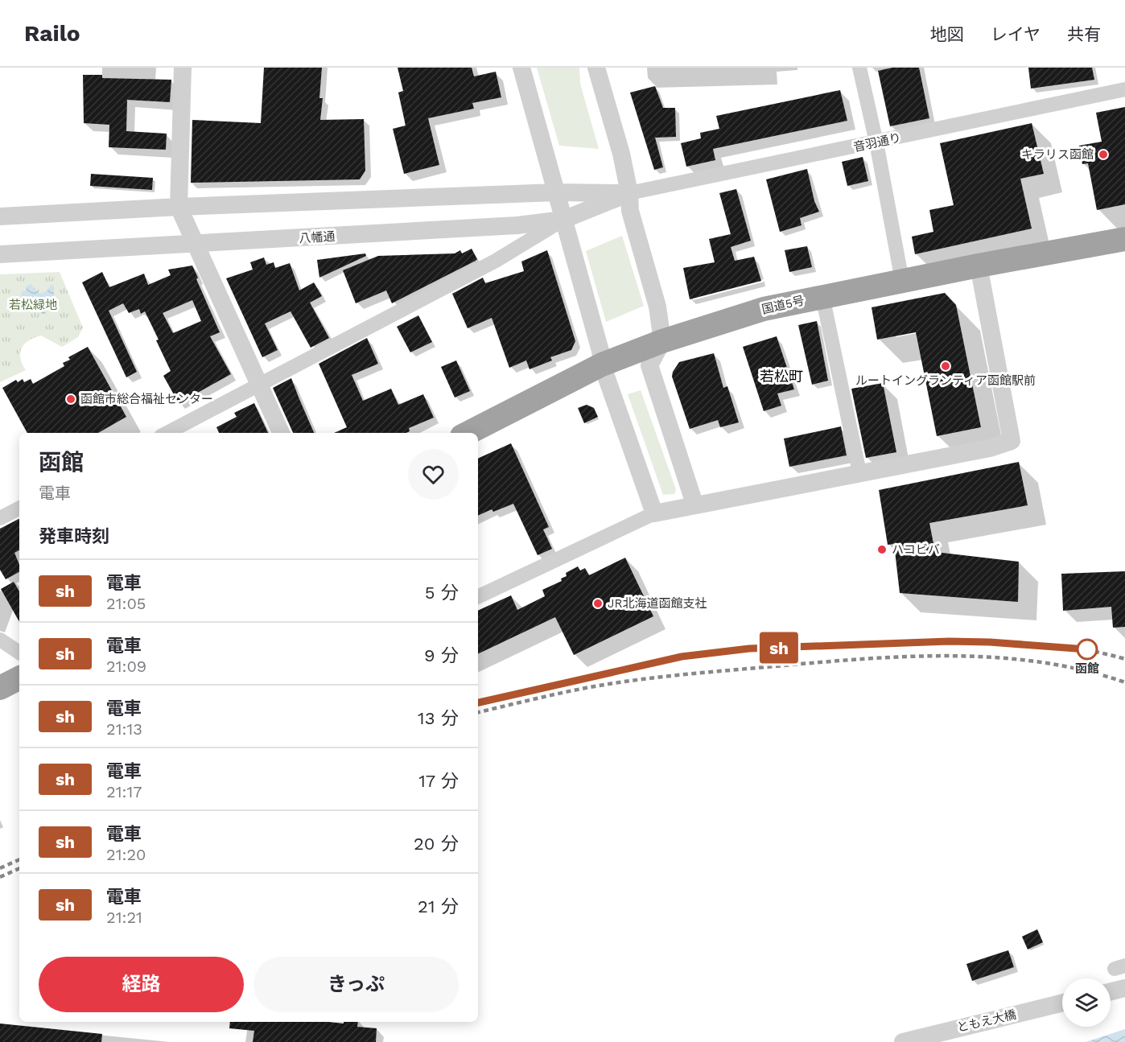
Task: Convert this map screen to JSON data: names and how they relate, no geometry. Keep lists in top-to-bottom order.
{
  "streets": {
    "highway": ["国道5号"],
    "street": ["音羽通り", "八幡通", "ともえ大橋"]
  },
  "crossings": [
    ["音羽通り", "八幡通"]
  ],
  "districts": ["若松町"],
  "parks": ["若松緑地"],
  "places": [
    "キラリス函館",
    "ルートイングランティア函館駅前",
    "函館市総合福祉センター",
    "ハコビバ",
    "JR北海道函館支社",
    "函館"
  ],
  "page": {
    "header": "Railo",
    "nav": ["地図", "レイヤ", "共有"],
    "on_map": "sh",
    "heading": [
      ["函館", "電車"],
      "発車時刻"
    ],
    "list": [
      {
        "mark": "sh",
        "name": "電車",
        "note": "21:05",
        "value": "5 分"
      },
      {
        "mark": "sh",
        "name": "電車",
        "note": "21:09",
        "value": "9 分"
      },
      {
        "mark": "sh",
        "name": "電車",
        "note": "21:13",
        "value": "13 分"
      },
      {
        "mark": "sh",
        "name": "電車",
        "note": "21:17",
        "value": "17 分"
      },
      {
        "mark": "sh",
        "name": "電車",
        "note": "21:20",
        "value": "20 分"
      },
      {
        "mark": "sh",
        "name": "電車",
        "note": "21:21",
        "value": "21 分"
      }
    ],
    "buttons": ["経路", "きっぷ"]
  }
}
